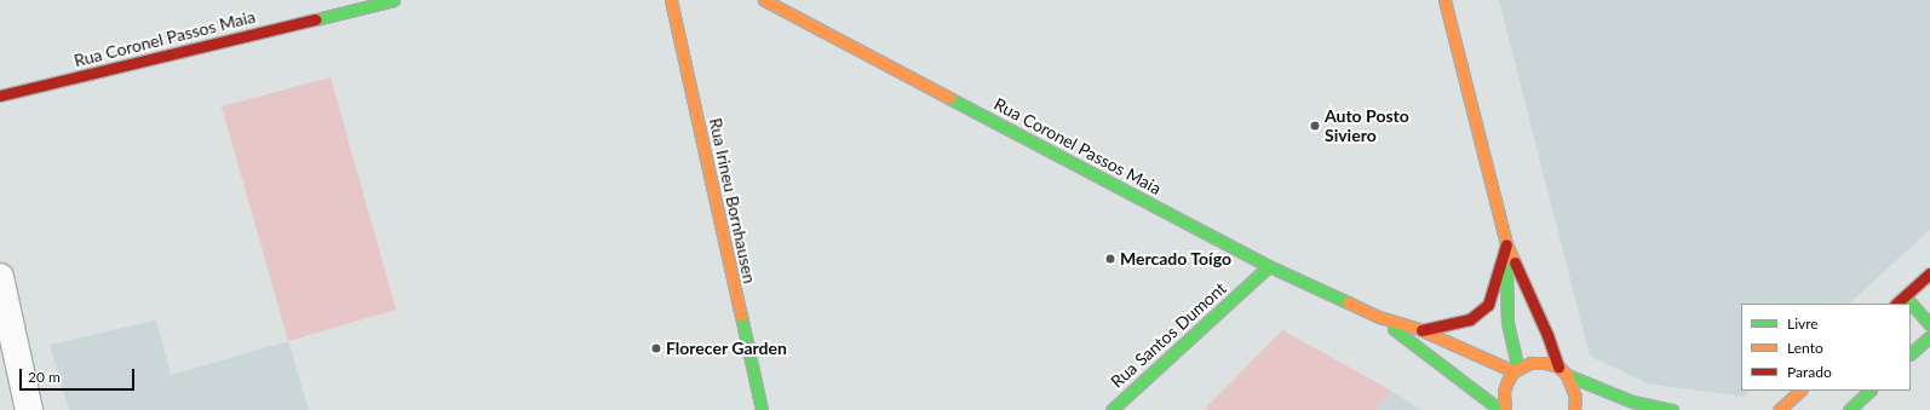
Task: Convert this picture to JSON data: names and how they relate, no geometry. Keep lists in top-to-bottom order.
{
  "streets": {
    "main road": ["Rua Coronel Passos Maia", "Rua Irineu Bornhausen", "Rua Santos Dumont"]
  },
  "crossings": [
    ["Rua Coronel Passos Maia", "Rua Santos Dumont"]
  ],
  "places": ["Auto Posto Siviero", "Mercado Toígo", "Florecer Garden"],
  "legend": ["Livre", "Lento", "Parado"],
  "scale_bar": "20 m"
}
